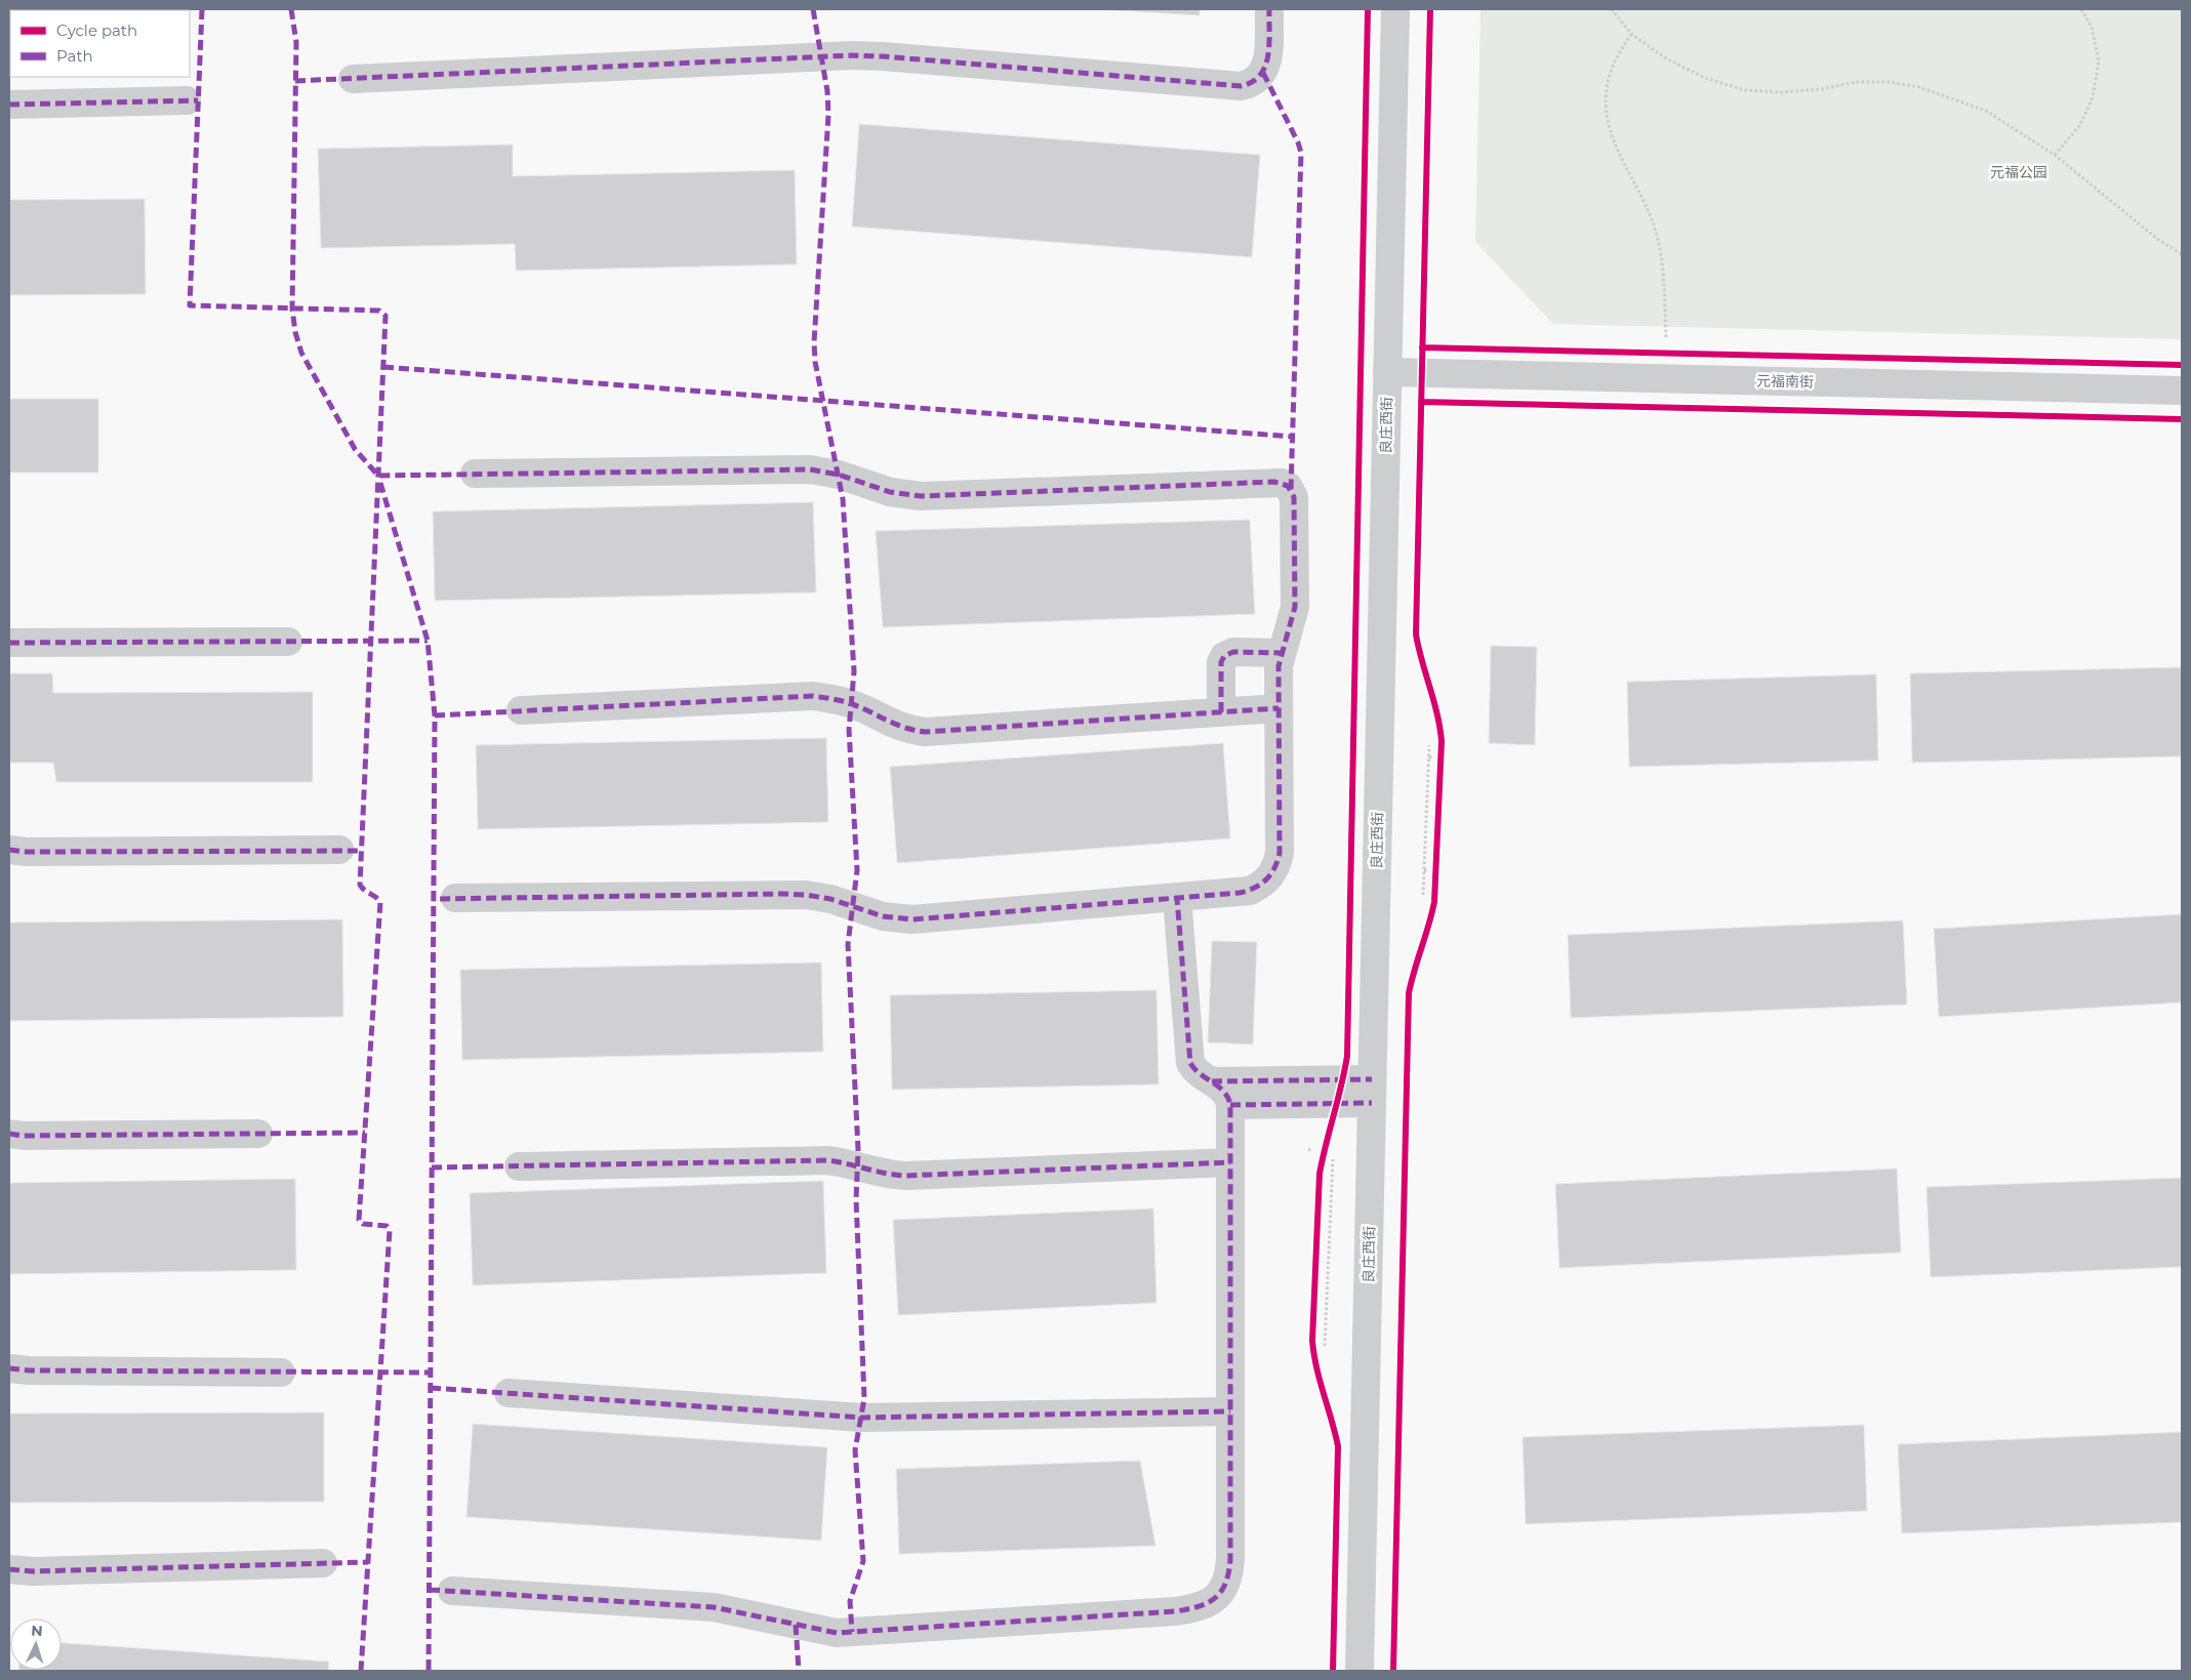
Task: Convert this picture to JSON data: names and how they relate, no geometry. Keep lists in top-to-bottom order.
{
  "streets": {
    "street": ["元福南街", "良庄西街"]
  },
  "crossings": [
    ["元福南街", "良庄西街"]
  ],
  "parks": ["元福公园"],
  "legend": ["Cycle path", "Path"],
  "north": "top"
}
